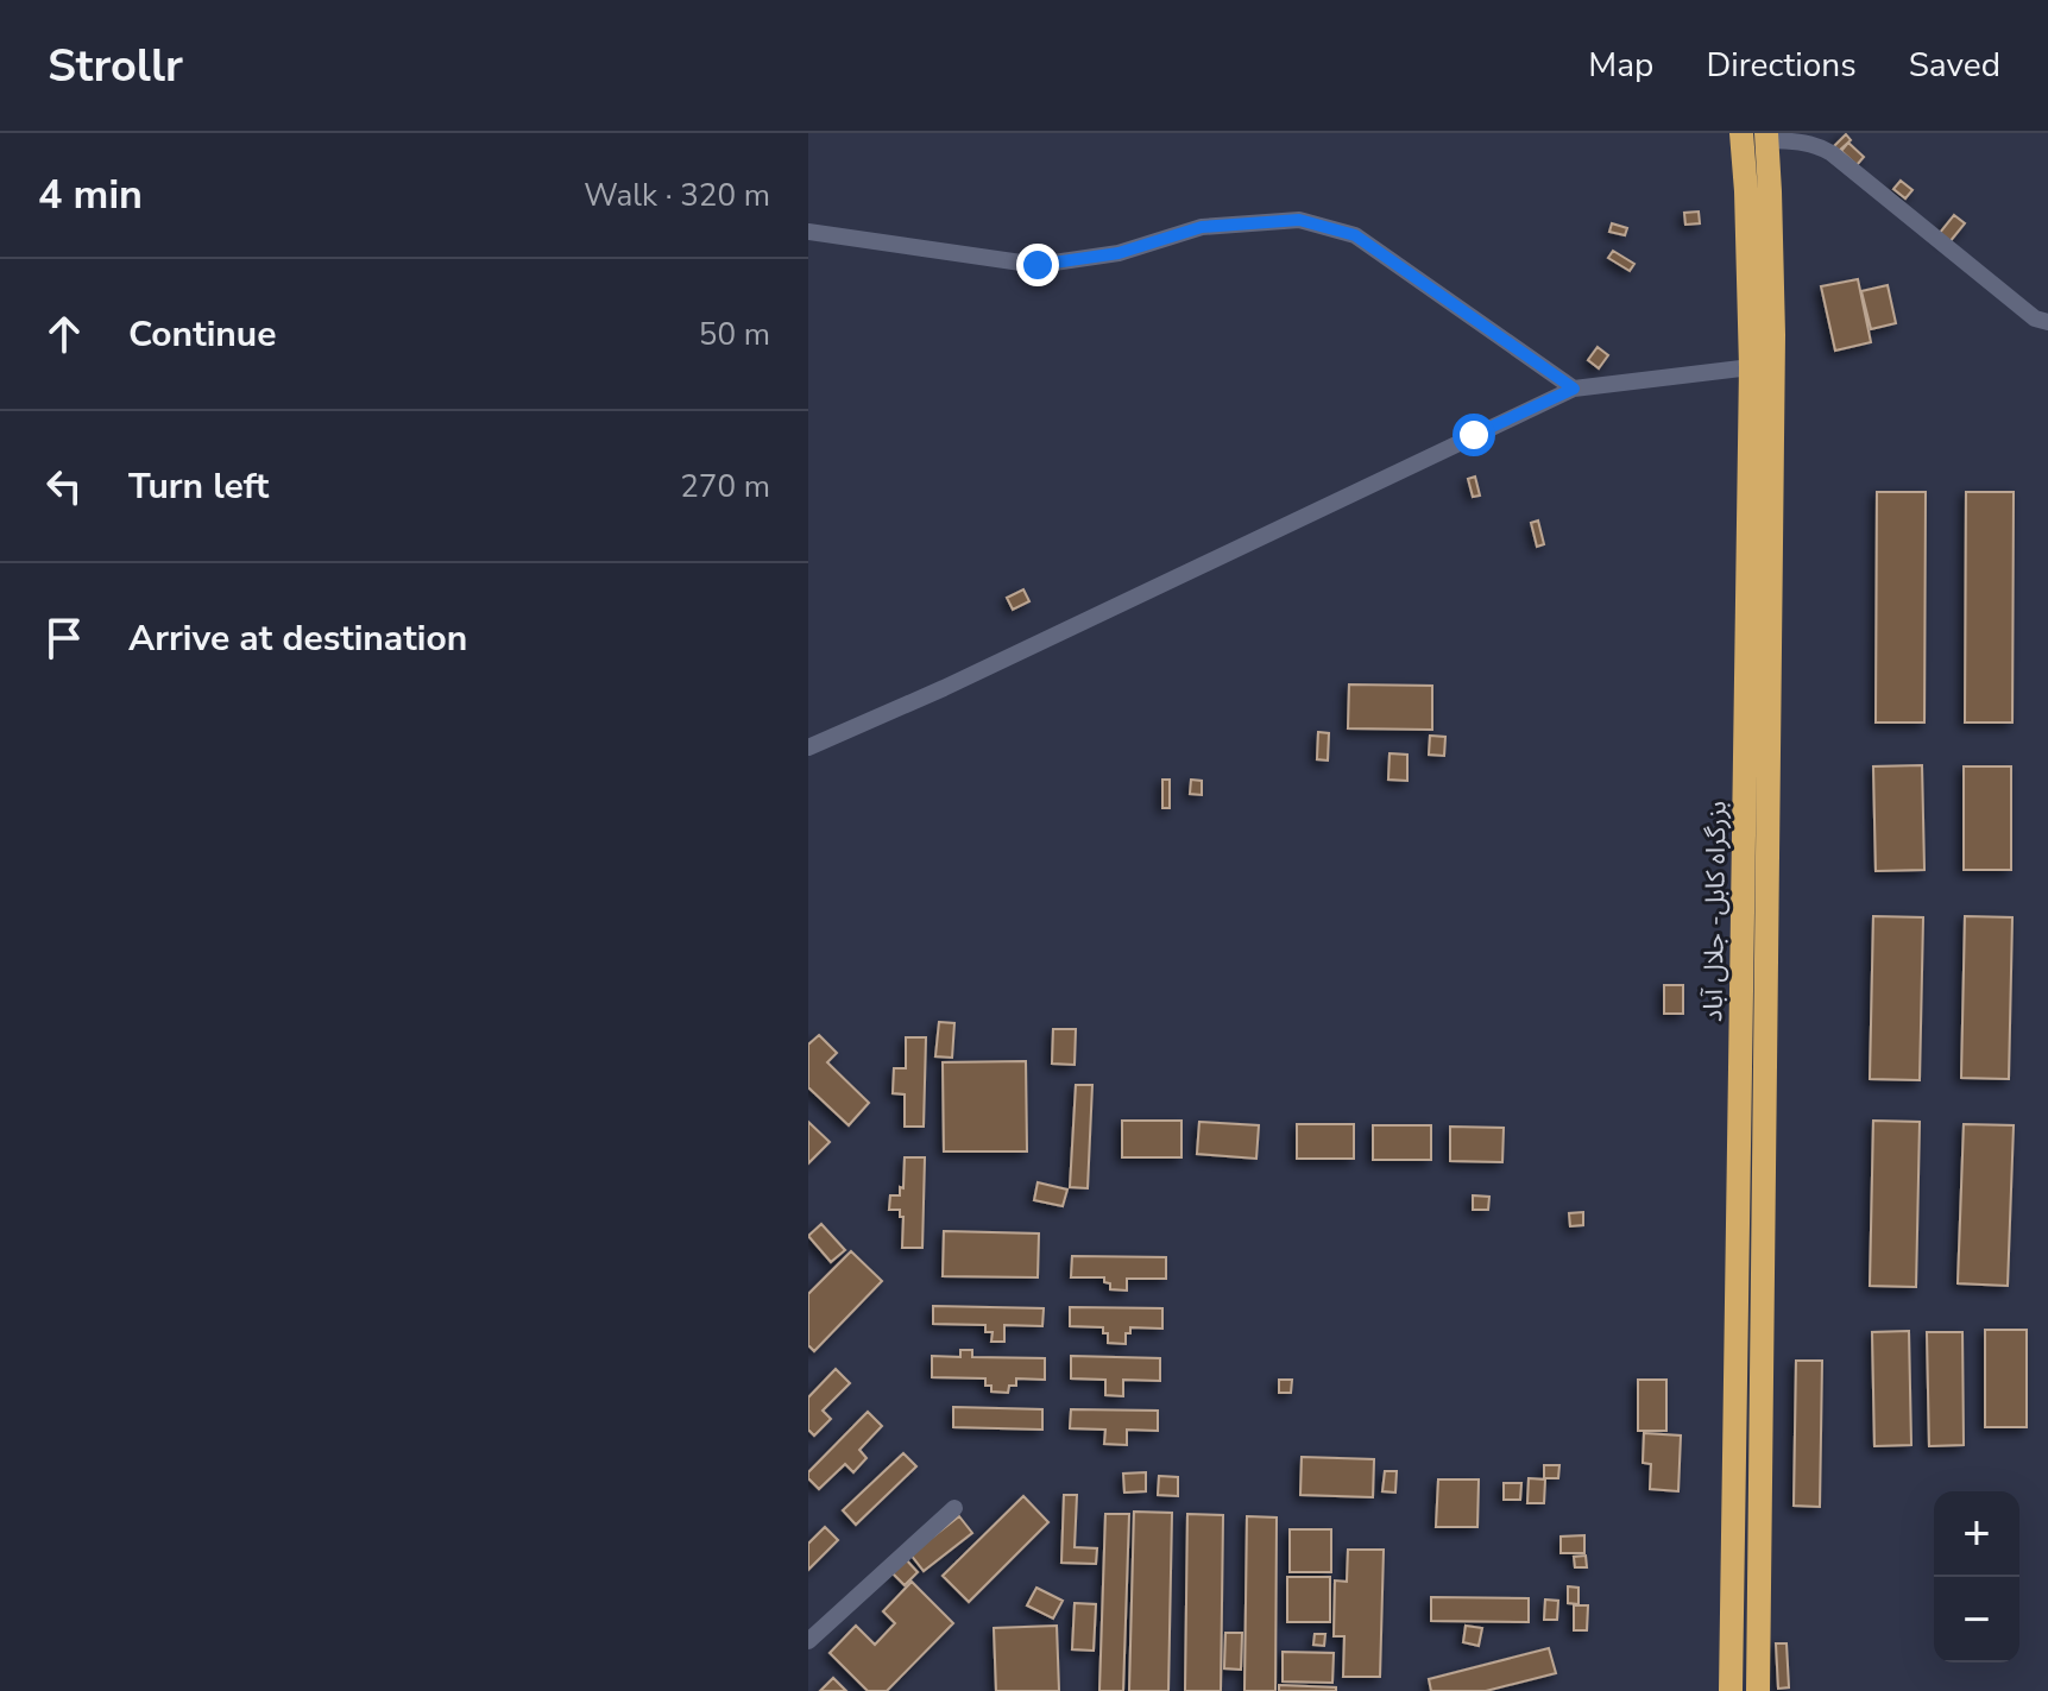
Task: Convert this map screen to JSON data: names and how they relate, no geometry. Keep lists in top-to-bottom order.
{
  "streets": {
    "highway": ["بزرگراه کابل- جلال آباد"]
  },
  "page": {
    "header": "Strollr",
    "nav": ["Map", "Directions", "Saved"],
    "heading": ["4 min", "Walk · 320 m"],
    "list": [
      ["Continue", "50 m"],
      ["Turn left", "270 m"],
      "Arrive at destination"
    ],
    "map_buttons": ["+", "−"]
  }
}
